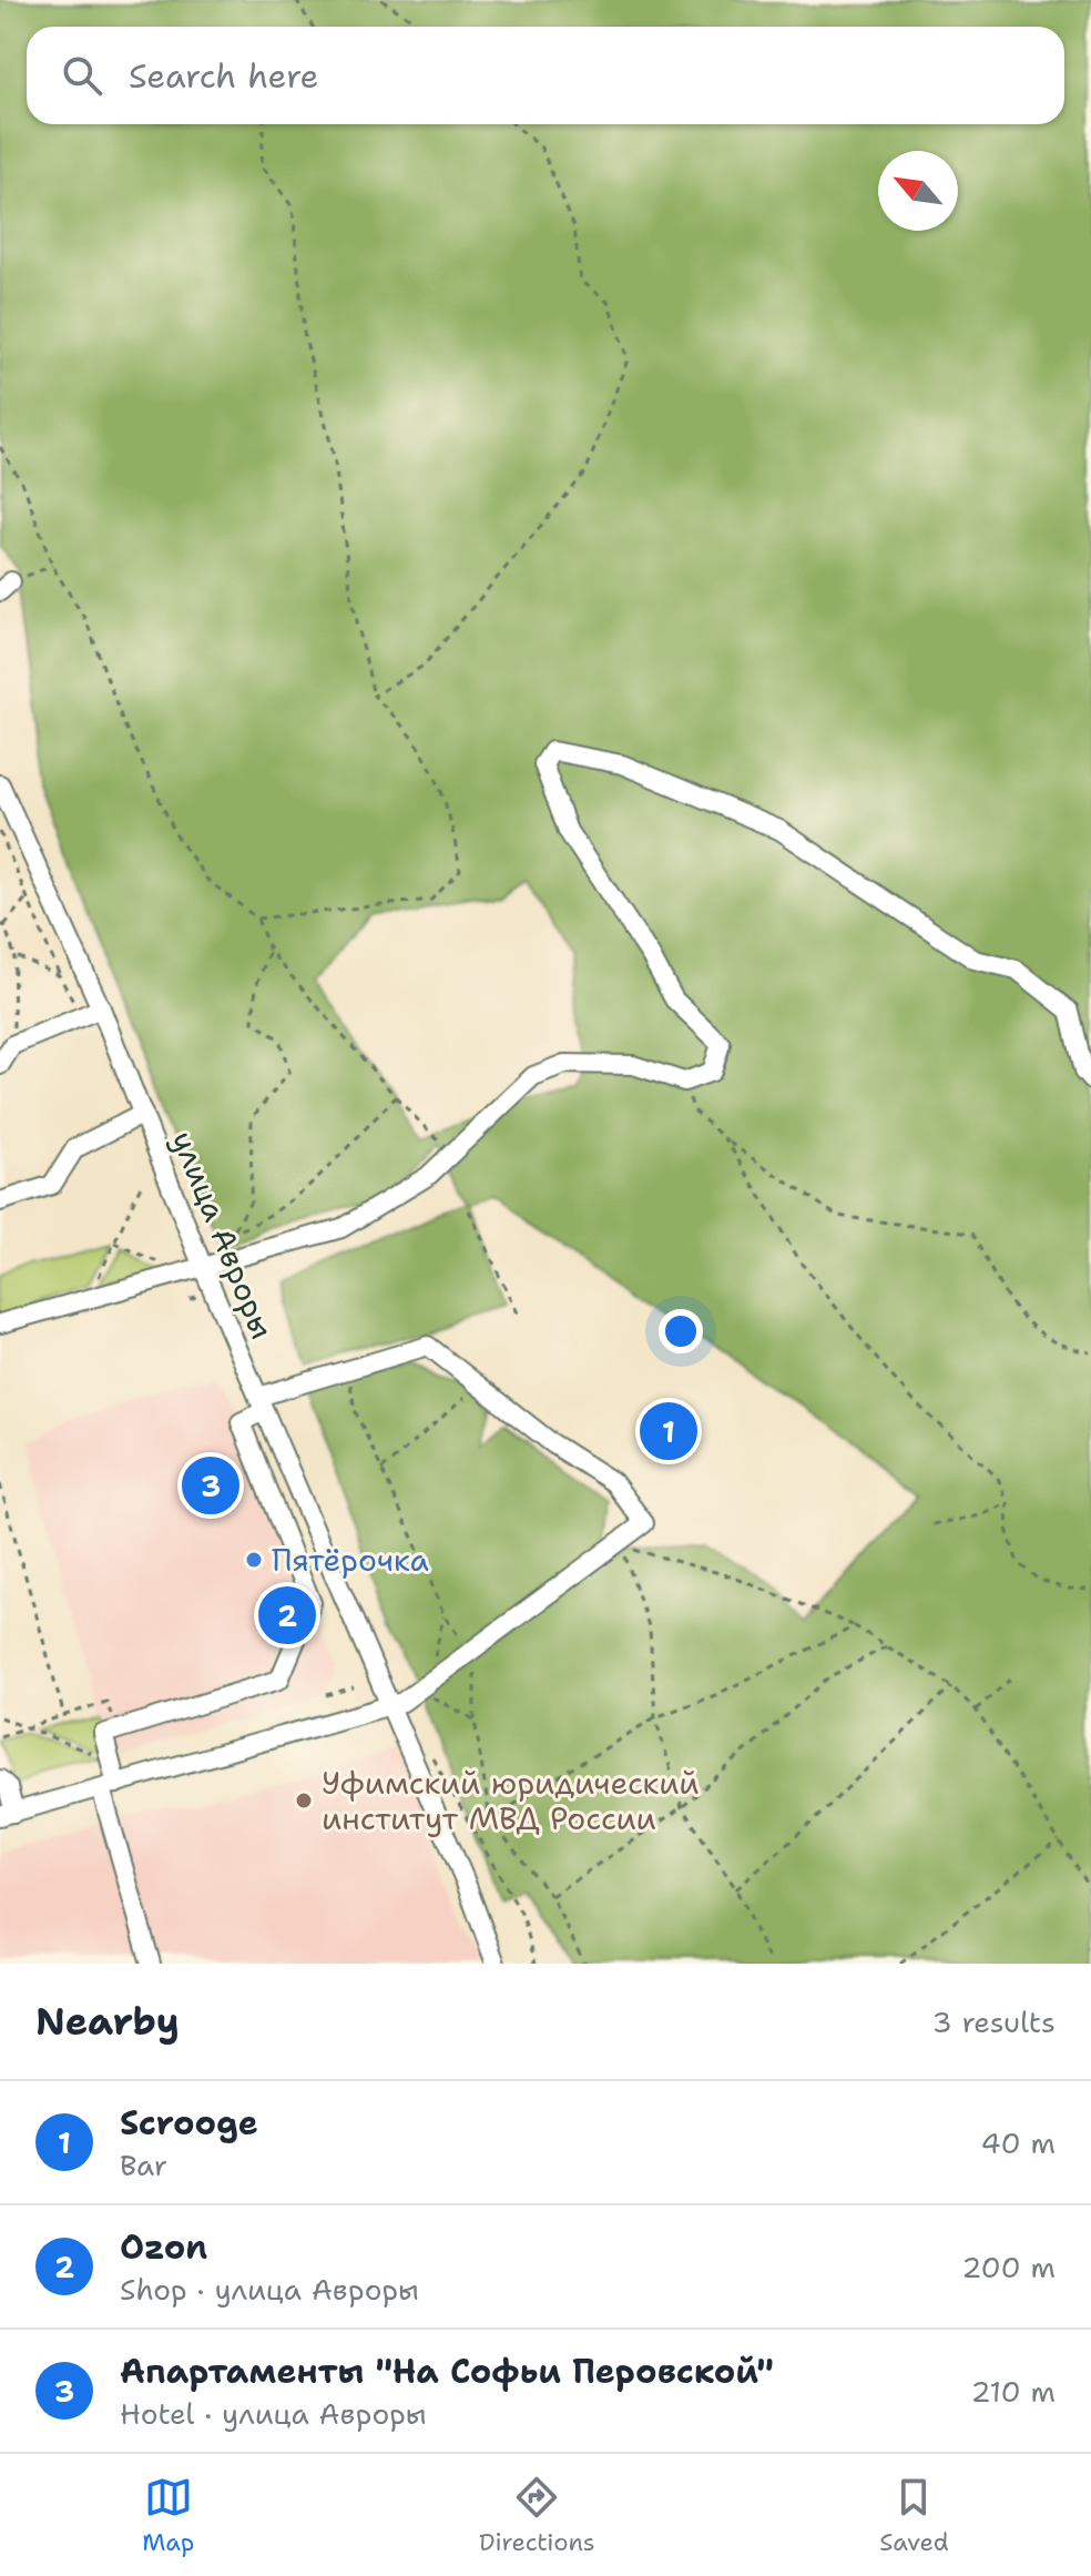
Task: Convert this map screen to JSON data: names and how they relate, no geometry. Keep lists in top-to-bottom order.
{
  "streets": {
    "street": ["улица Авроры"]
  },
  "places": ["Пятёрочка", "Уфимский юридический институт МВД России"],
  "north": "top left",
  "page": {
    "search": "Search here",
    "pins": ["1", "3", "2"],
    "heading": ["Nearby", "3 results"],
    "list": [
      {
        "mark": "1",
        "name": "Scrooge",
        "note": "Bar",
        "value": "40 m"
      },
      {
        "mark": "2",
        "name": "Ozon",
        "note": "Shop · улица Авроры",
        "value": "200 m"
      },
      {
        "mark": "3",
        "name": "Апартаменты \"На Софьи Перовской\"",
        "note": "Hotel · улица Авроры",
        "value": "210 m"
      }
    ],
    "nav": ["Map", "Directions", "Saved"]
  }
}
